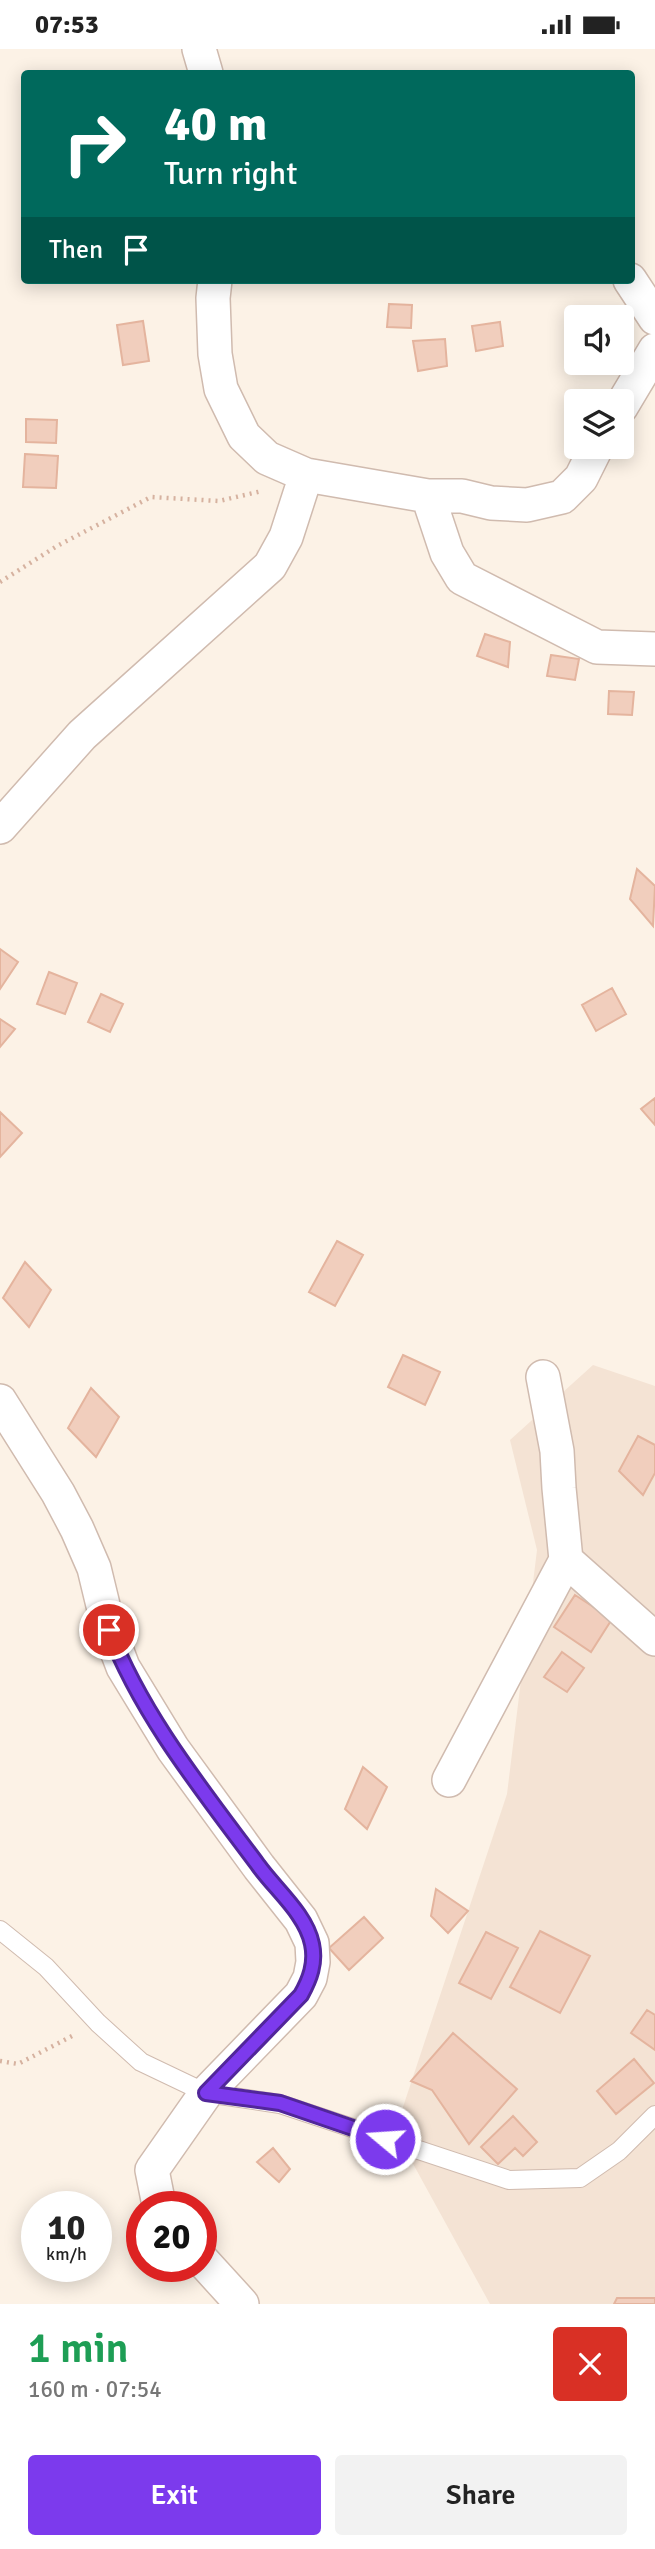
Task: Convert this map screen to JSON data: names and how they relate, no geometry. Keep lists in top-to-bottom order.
{
  "page": {
    "status": "07:53",
    "turn": ["40 m", "Turn right"],
    "then": "Then",
    "speed": "10 km/h",
    "limit": "20",
    "heading": ["1 min", "160 m · 07:54"],
    "buttons": ["Exit", "Share"]
  }
}
